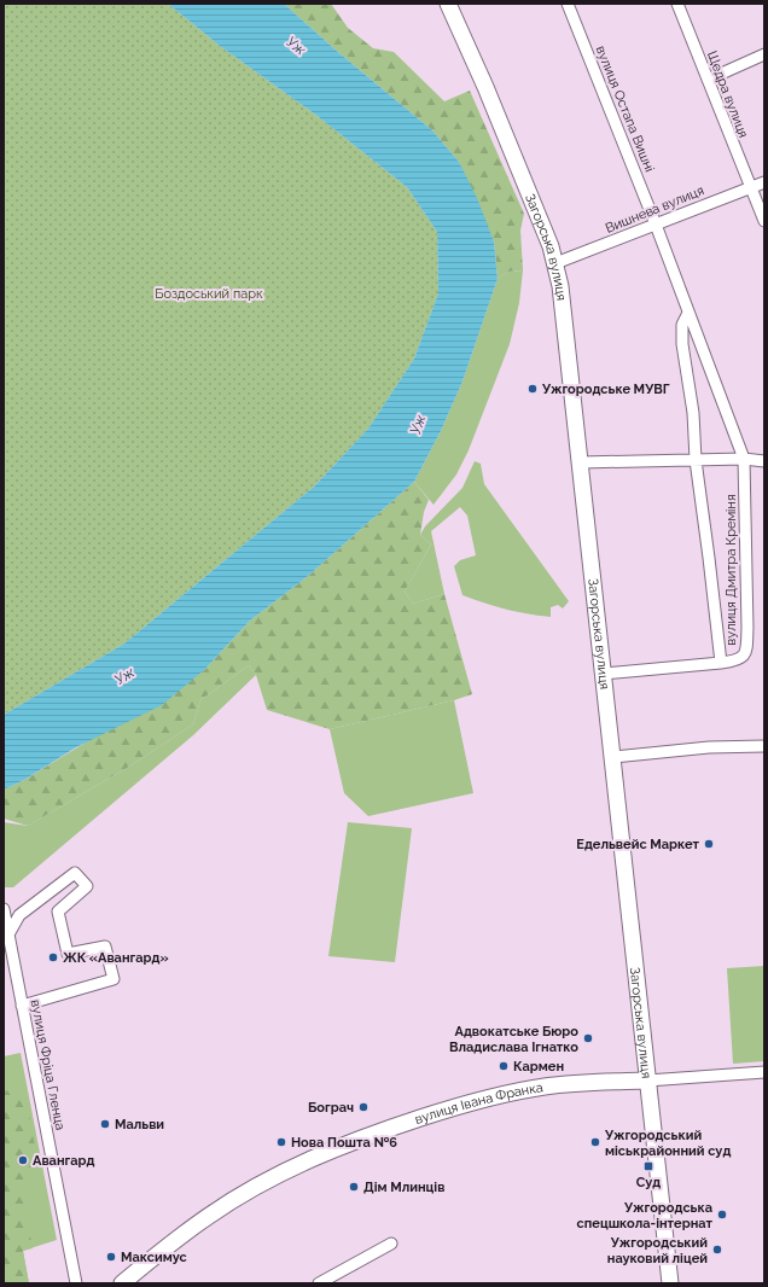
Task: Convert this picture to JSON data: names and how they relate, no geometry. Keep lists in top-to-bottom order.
{
  "streets": {
    "street": [
      "Щедра вулиця",
      "вулиця Остапа Вишні",
      "Вишнева вулиця",
      "Загорська вулиця",
      "вулиця Дмитра Креміня",
      "вулиця Фріца Гленца",
      "вулиця Івана Франка"
    ]
  },
  "crossings": [
    ["Щедра вулиця", "Вишнева вулиця"],
    ["вулиця Остапа Вишні", "Вишнева вулиця"],
    ["вулиця Остапа Вишні", "вулиця Дмитра Креміня"],
    ["Вишнева вулиця", "Загорська вулиця"],
    ["Загорська вулиця", "вулиця Дмитра Креміня"],
    ["Загорська вулиця", "вулиця Івана Франка"]
  ],
  "water": ["Уж"],
  "parks": ["Боздоський парк"],
  "places": {
    "other": [
      "Ужгородське МУВГ",
      "Едельвейс Маркет",
      "ЖК «Авангард»",
      "Адвокатське Бюро Владислава Ігнатко",
      "Кармен",
      "Бограч",
      "Мальви",
      "Нова Пошта №6",
      "Ужгородський міськрайонний суд",
      "Авангард",
      "Дім Млинців",
      "Ужгородська спецшкола-інтернат",
      "Ужгородський науковий ліцей",
      "Максимус"
    ],
    "transit": ["Суд"]
  }
}
